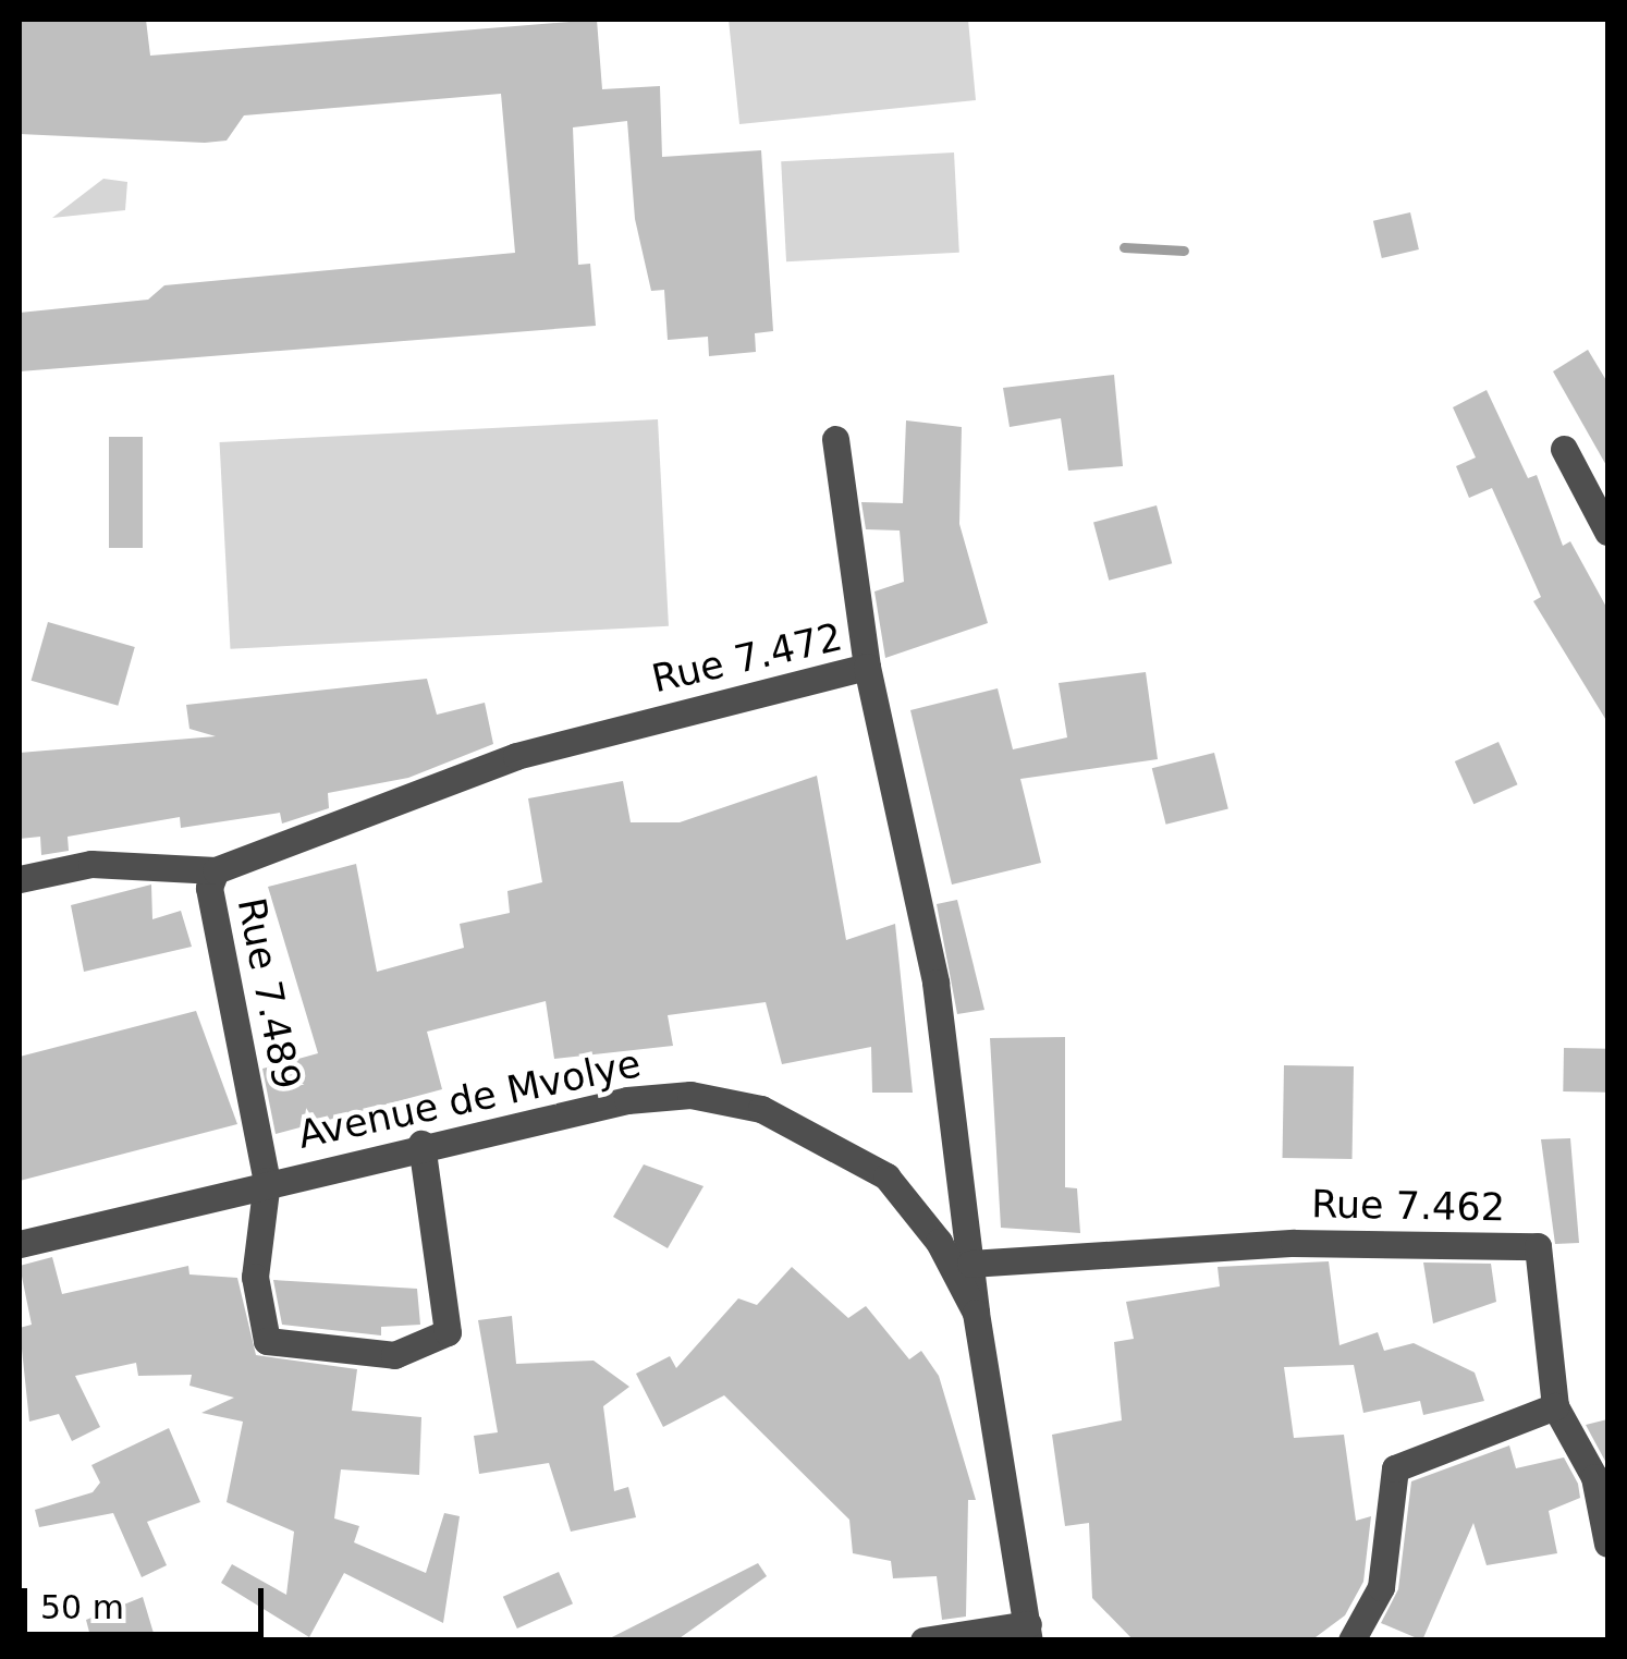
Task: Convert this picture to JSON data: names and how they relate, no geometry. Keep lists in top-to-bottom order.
{
  "streets": {
    "street": [
      "Rue 7.472",
      "Rue 7.489",
      "Avenue de Mvolye",
      "Rue 7.462"
    ]
  },
  "crossings": [
    ["Rue 7.472", "Rue 7.489"],
    ["Rue 7.472", "Avenue de Mvolye"],
    ["Rue 7.472", "Rue 7.462"],
    ["Rue 7.489", "Avenue de Mvolye"]
  ],
  "scale_bar": "50 m"
}
